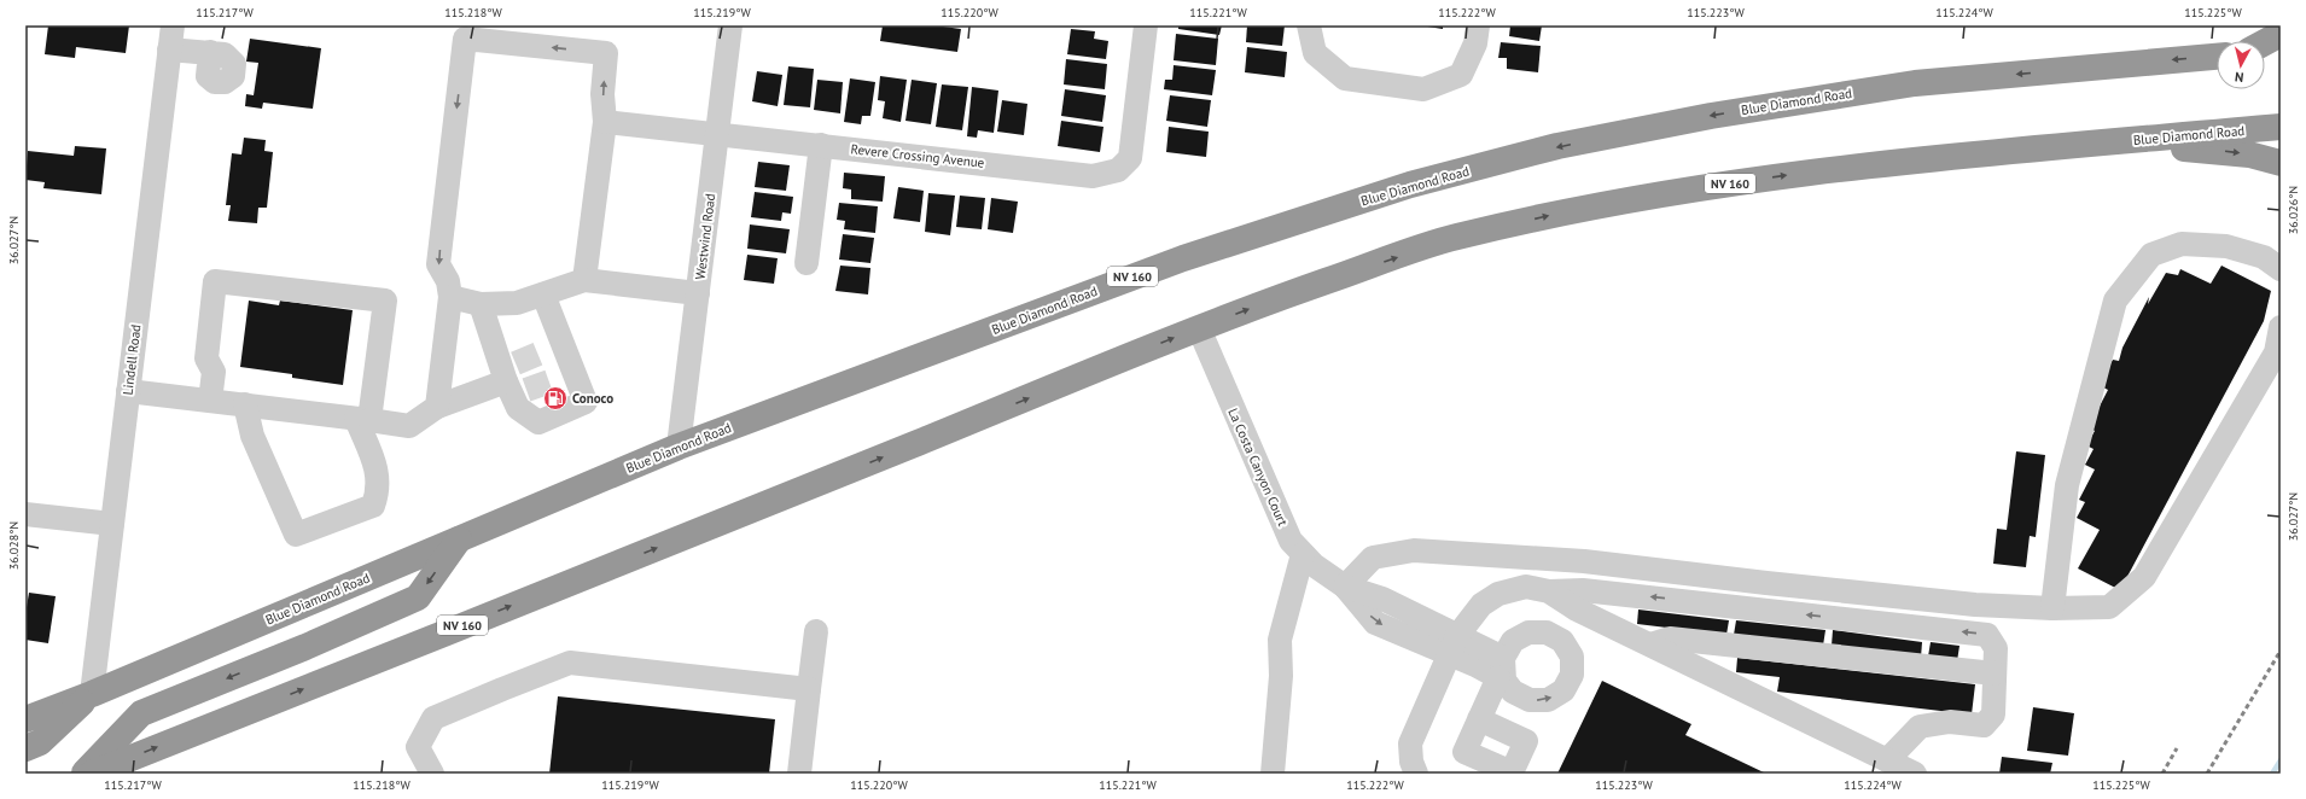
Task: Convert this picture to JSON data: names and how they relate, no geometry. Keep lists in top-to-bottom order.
{
  "streets": {
    "highway": ["Blue Diamond Road", "NV 160"],
    "street": [
      "Revere Crossing Avenue",
      "Westwind Road",
      "Lindell Road",
      "La Costa Canyon Court"
    ]
  },
  "crossings": [
    ["Blue Diamond Road", "Westwind Road"],
    ["Blue Diamond Road", "Lindell Road"],
    ["Blue Diamond Road", "La Costa Canyon Court"],
    ["Revere Crossing Avenue", "Westwind Road"]
  ],
  "places": {
    "fuel station": ["Conoco"]
  },
  "north": "bottom",
  "coordinates": [
    "115.217°W",
    "115.218°W",
    "115.219°W",
    "115.220°W",
    "115.221°W",
    "115.222°W",
    "115.223°W",
    "115.224°W",
    "115.225°W",
    "36.026°N",
    "36.027°N",
    "36.028°N"
  ]
}
